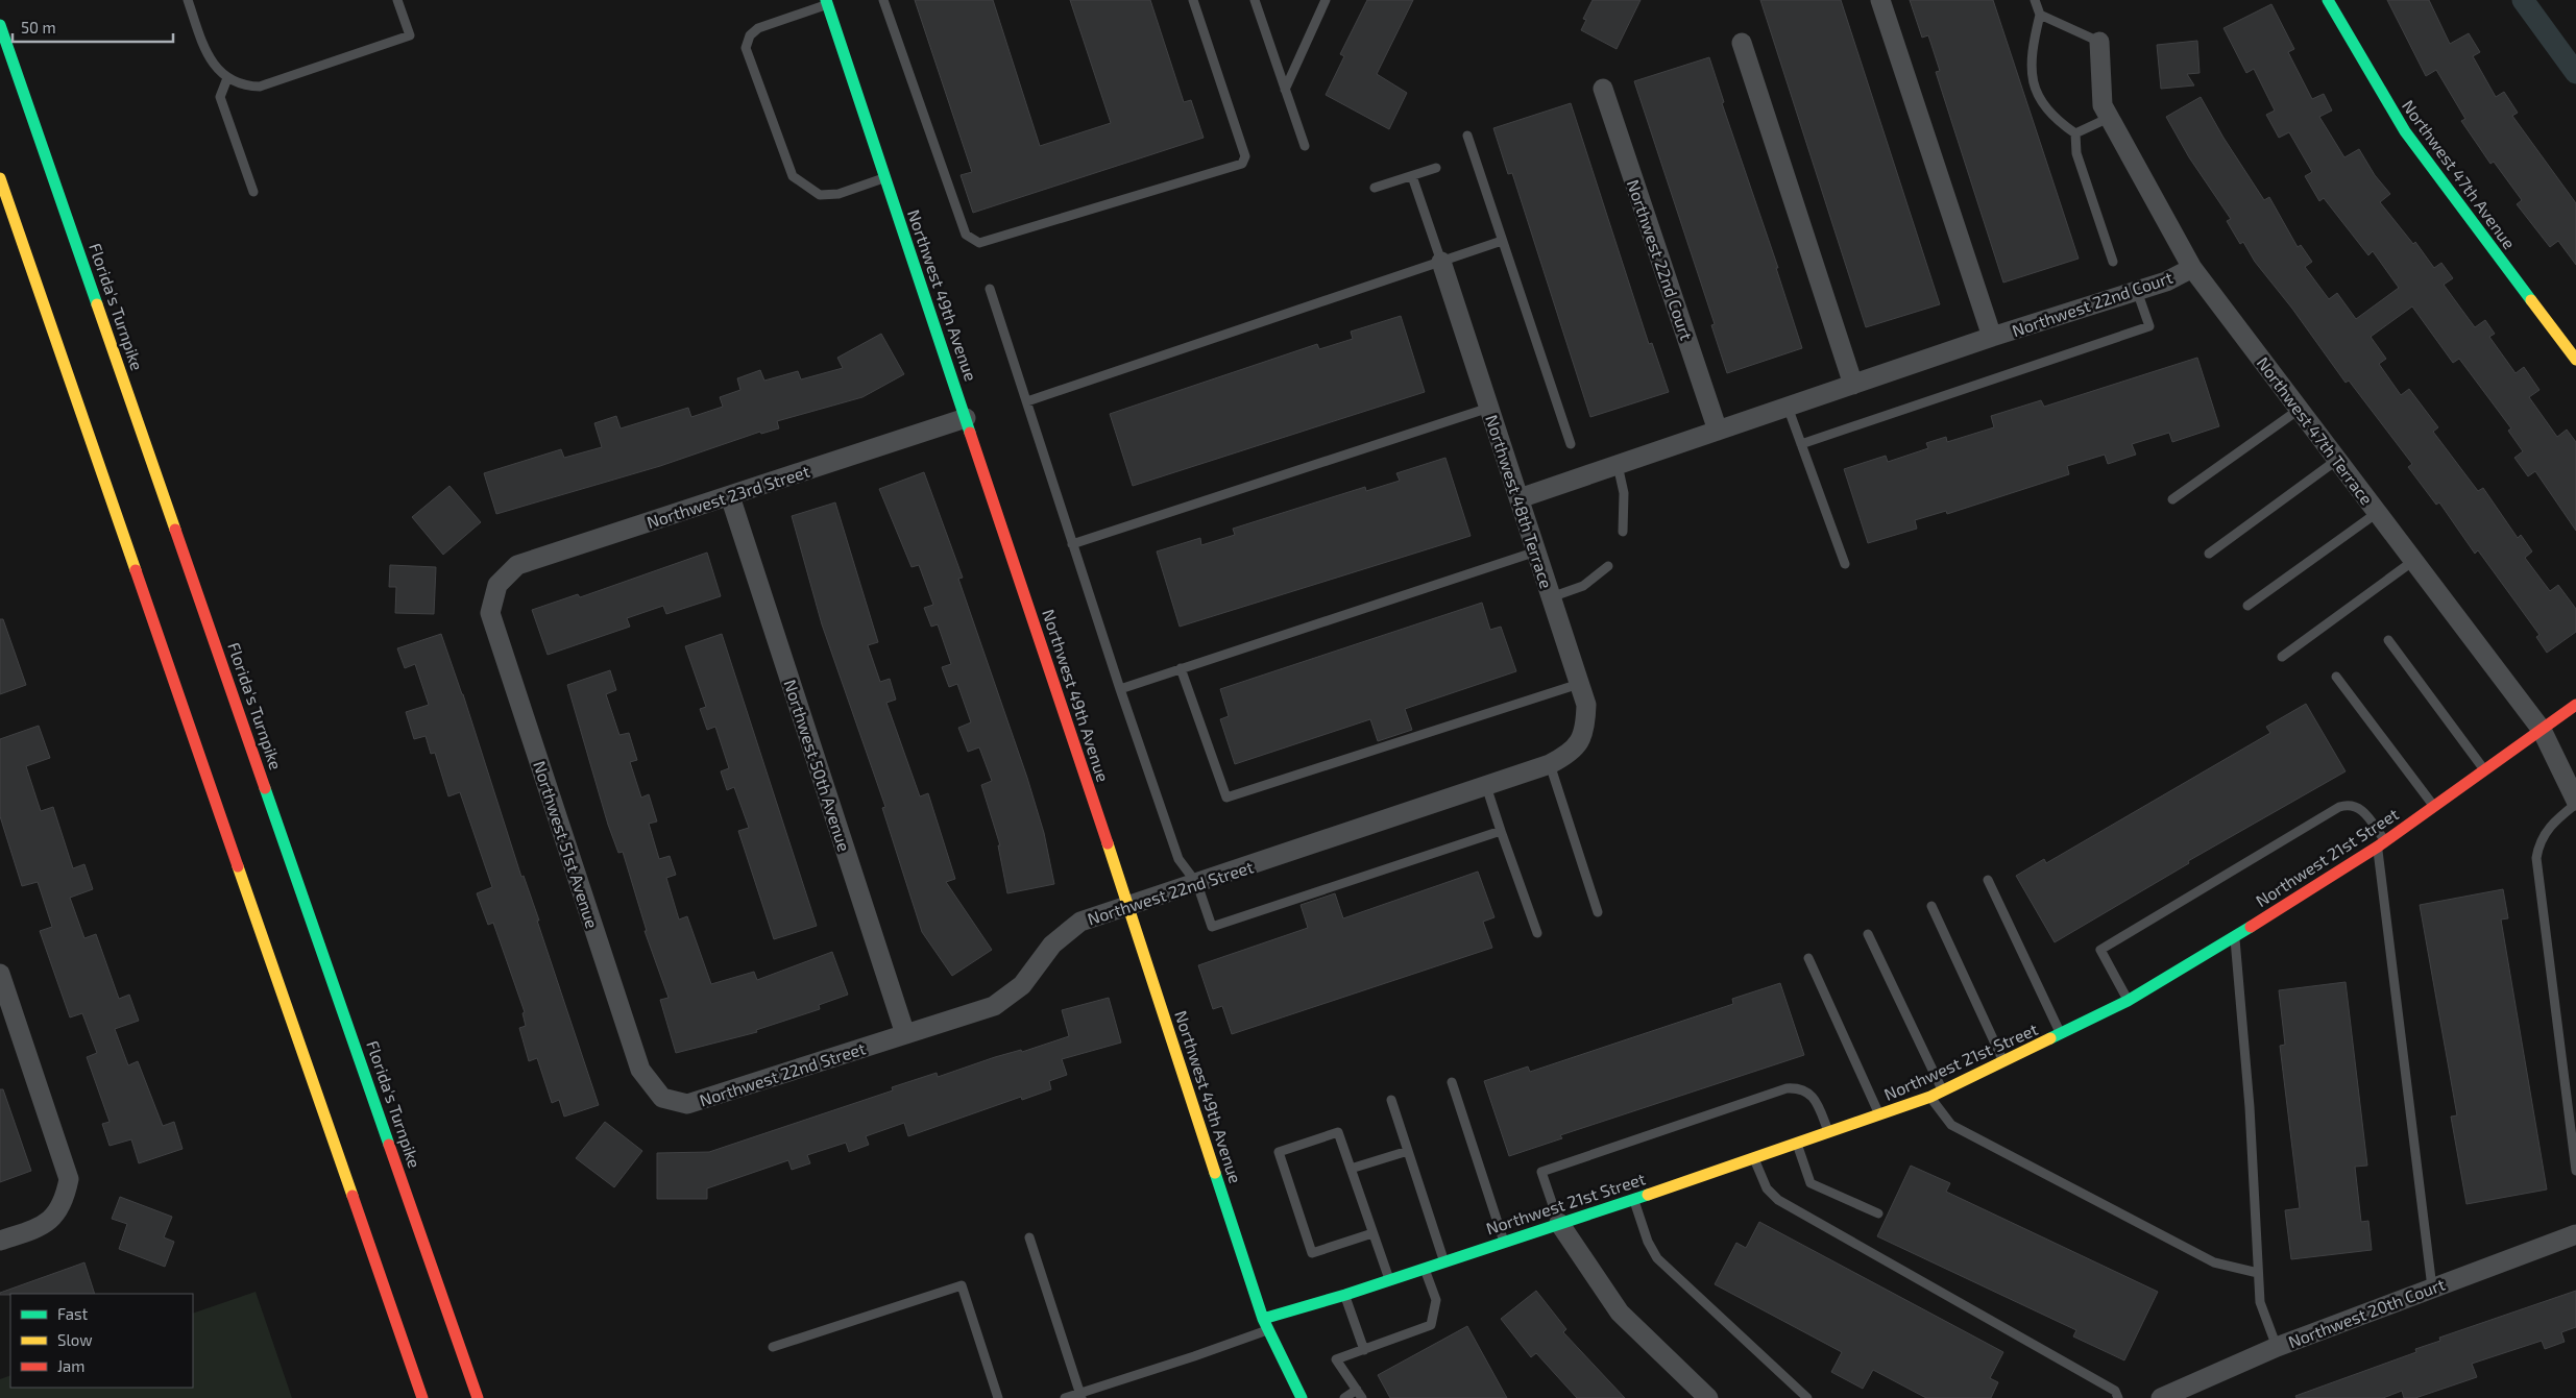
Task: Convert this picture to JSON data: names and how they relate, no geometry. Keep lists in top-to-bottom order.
{
  "streets": {
    "main road": [
      "Northwest 47th Avenue",
      "Northwest 49th Avenue",
      "Florida's Turnpike",
      "Northwest 21st Street"
    ],
    "street": [
      "Northwest 22nd Court",
      "Northwest 47th Terrace",
      "Northwest 23rd Street",
      "Northwest 48th Terrace",
      "Northwest 50th Avenue",
      "Northwest 51st Avenue",
      "Northwest 22nd Street",
      "Northwest 20th Court"
    ]
  },
  "crossings": [
    ["Northwest 22nd Court", "Northwest 47th Terrace"],
    ["Northwest 22nd Court", "Northwest 48th Terrace"],
    ["Northwest 49th Avenue", "Northwest 23rd Street"],
    ["Northwest 49th Avenue", "Northwest 21st Street"],
    ["Northwest 49th Avenue", "Northwest 22nd Street"],
    ["Northwest 47th Terrace", "Northwest 21st Street"],
    ["Northwest 23rd Street", "Northwest 50th Avenue"],
    ["Northwest 23rd Street", "Northwest 51st Avenue"],
    ["Northwest 48th Terrace", "Northwest 22nd Street"],
    ["Northwest 50th Avenue", "Northwest 22nd Street"],
    ["Northwest 51st Avenue", "Northwest 22nd Street"]
  ],
  "legend": ["Fast", "Slow", "Jam"],
  "scale_bar": "50 m"
}
